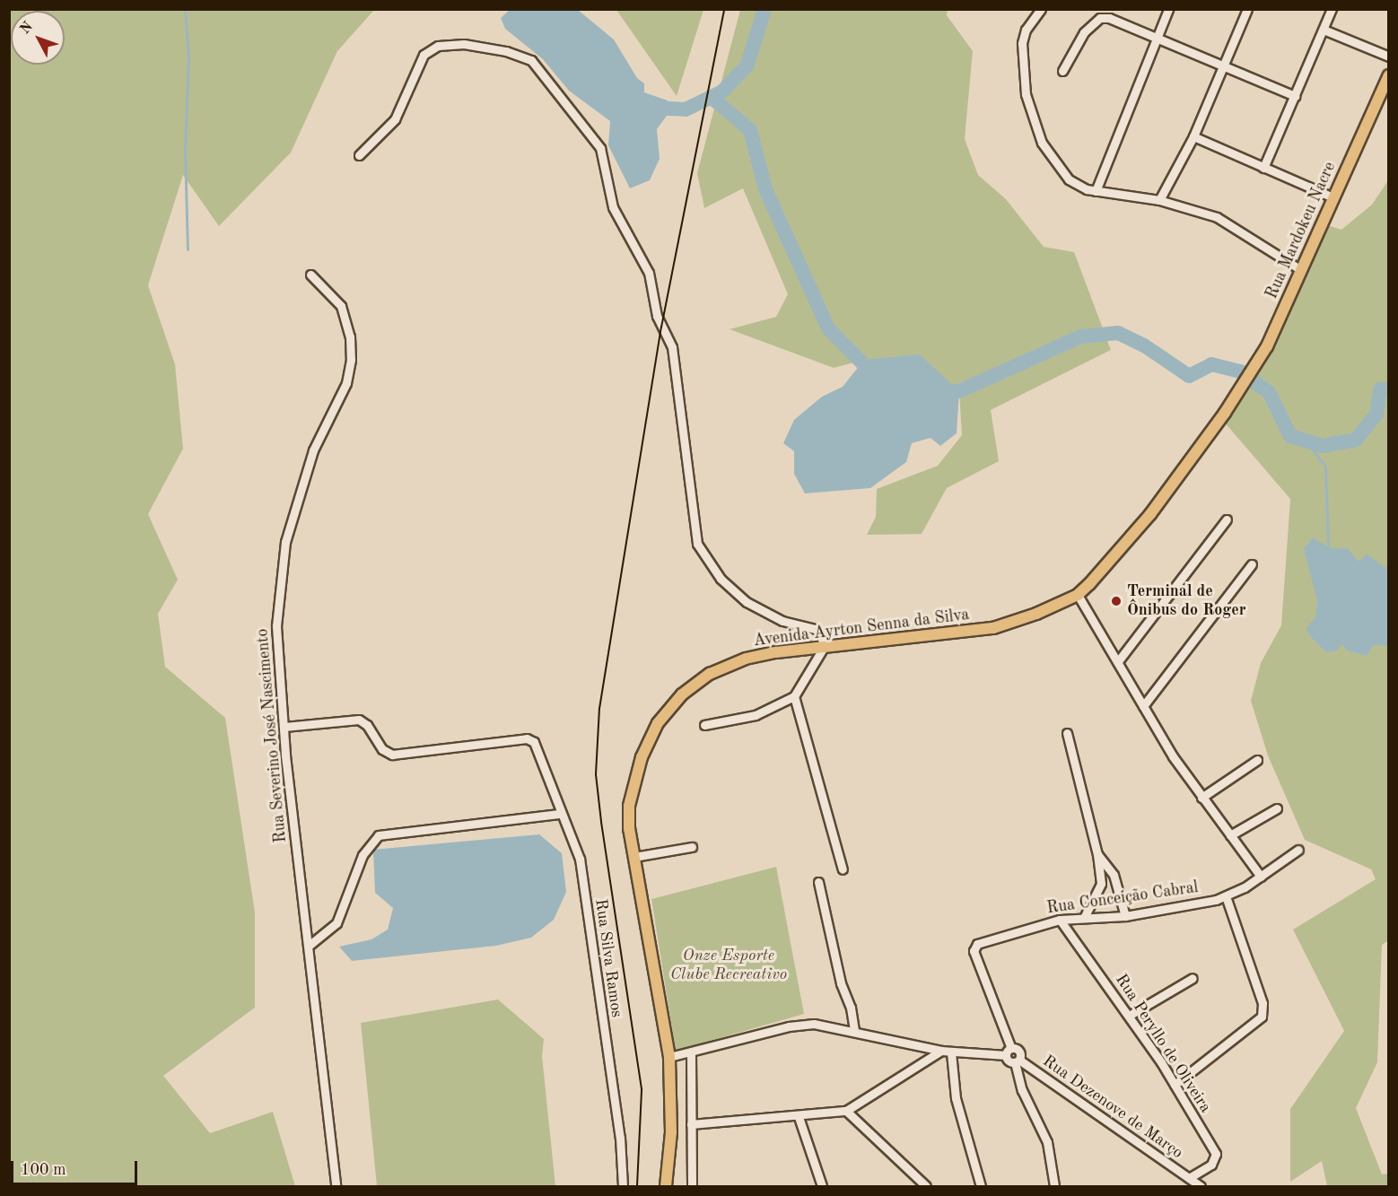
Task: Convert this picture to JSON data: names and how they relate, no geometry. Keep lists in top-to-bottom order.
{
  "streets": {
    "main road": ["Rua Mardokeu Nacre", "Avenida Ayrton Senna da Silva"],
    "street": [
      "Rua Severino José Nascimento",
      "Rua Conceição Cabral",
      "Rua Silva Ramos",
      "Rua Peryllo de Oliveira",
      "Rua Dezenove de Março"
    ]
  },
  "crossings": [
    ["Rua Mardokeu Nacre", "Avenida Ayrton Senna da Silva"],
    ["Rua Severino José Nascimento", "Rua Silva Ramos"],
    ["Rua Conceição Cabral", "Rua Peryllo de Oliveira"],
    ["Rua Peryllo de Oliveira", "Rua Dezenove de Março"]
  ],
  "parks": ["Onze Esporte Clube Recreativo"],
  "places": ["Terminal de Ônibus do Roger"],
  "scale_bar": "100 m",
  "north": "top left"
}
